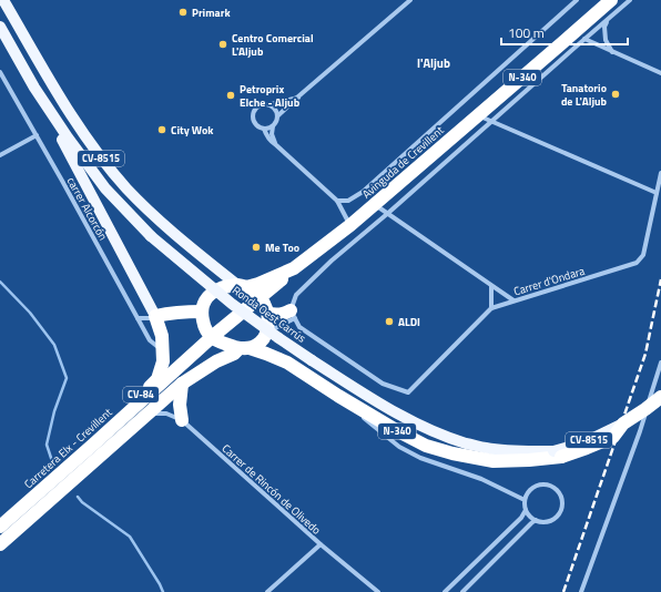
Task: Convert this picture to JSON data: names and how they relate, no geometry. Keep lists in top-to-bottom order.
{
  "streets": {
    "highway": [
      "N-340",
      "Avinguda de Crevillent",
      "Ronda Oest Carrús",
      "CV-84",
      "Carretera Elx - Crevillent"
    ],
    "main road": ["CV-8515"],
    "street": ["carrer Alcorcón", "Carrer d'Ondara", "Carrer de Rincón de Olivedo"]
  },
  "crossings": [
    ["Avinguda de Crevillent", "Ronda Oest Carrús"],
    ["Avinguda de Crevillent", "Carretera Elx - Crevillent"],
    ["carrer Alcorcón", "CV-84"],
    ["Ronda Oest Carrús", "Carretera Elx - Crevillent"],
    ["CV-84", "Carretera Elx - Crevillent"],
    ["Carretera Elx - Crevillent", "Carrer de Rincón de Olivedo"]
  ],
  "districts": ["l'Aljub"],
  "places": [
    "Primark",
    "Centro Comercial L'Aljub",
    "Tanatorio de L'Aljub",
    "Petroprix Elche - Aljub",
    "City Wok",
    "Me Too",
    "ALDI"
  ],
  "scale_bar": "100 m"
}
